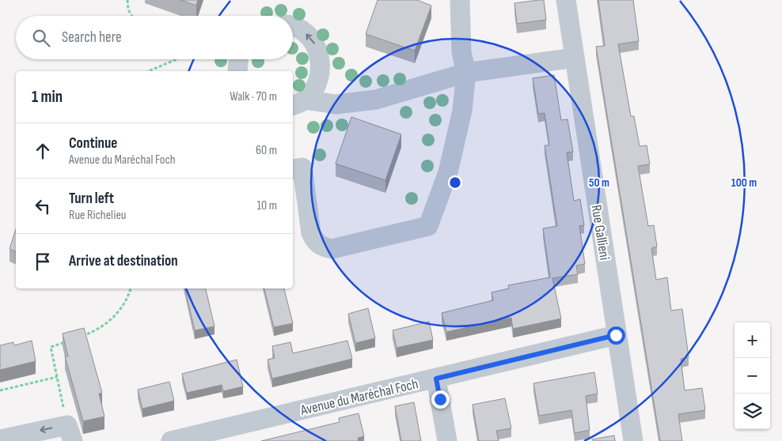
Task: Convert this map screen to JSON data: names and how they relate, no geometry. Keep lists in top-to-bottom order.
{
  "streets": {
    "street": ["Rue Gallieni", "Avenue du Maréchal Foch"]
  },
  "crossings": [
    ["Rue Gallieni", "Avenue du Maréchal Foch"]
  ],
  "page": {
    "search": "Search here",
    "heading": ["1 min", "Walk · 70 m"],
    "list": [
      ["Continue", "Avenue du Maréchal Foch", "60 m"],
      ["Turn left", "Rue Richelieu", "10 m"],
      "Arrive at destination"
    ],
    "map_buttons": ["+", "−"]
  },
  "rings": ["50 m", "100 m"]
}
